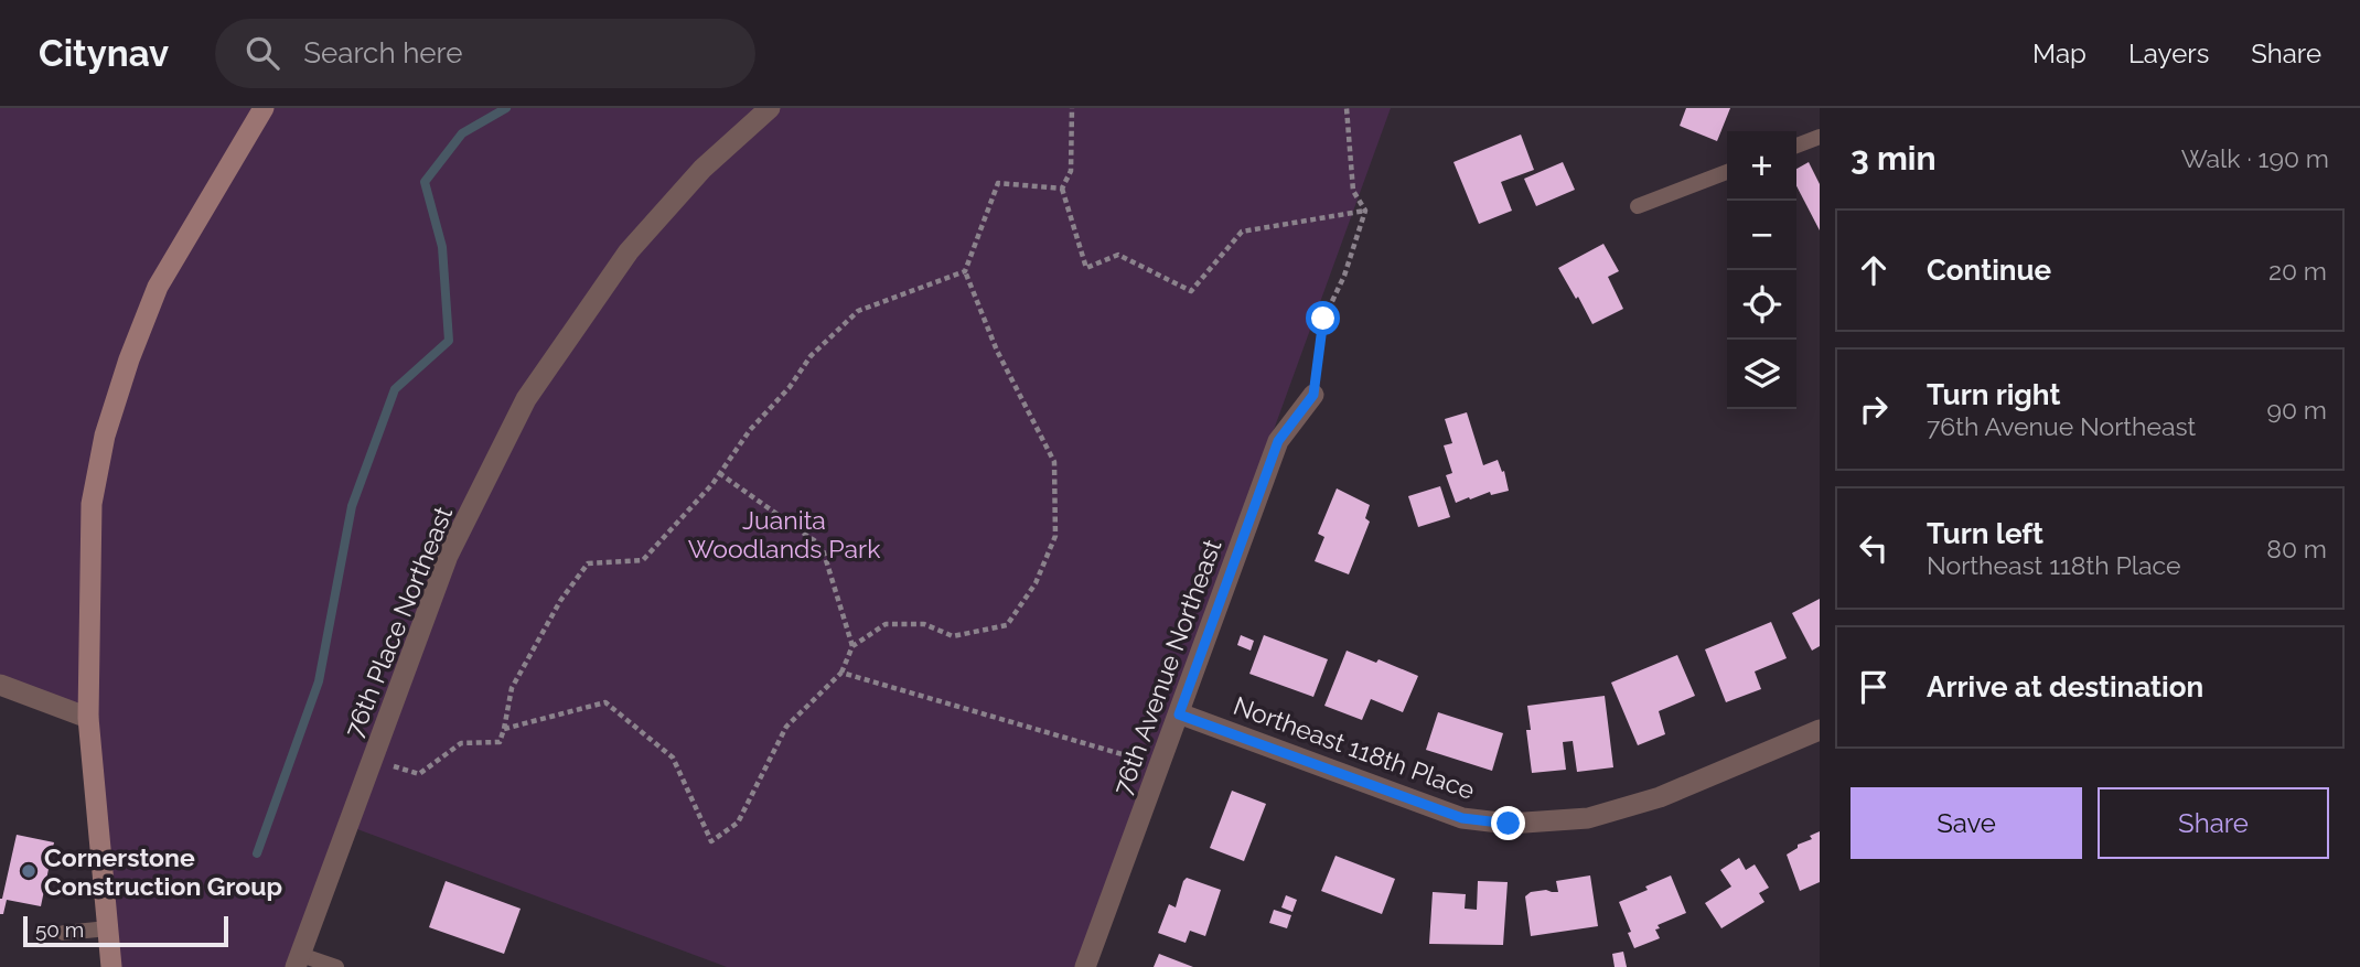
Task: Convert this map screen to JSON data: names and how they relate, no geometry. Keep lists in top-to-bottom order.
{
  "streets": {
    "street": ["76th Place Northeast", "76th Avenue Northeast", "Northeast 118th Place"]
  },
  "crossings": [
    ["76th Avenue Northeast", "Northeast 118th Place"]
  ],
  "parks": ["Juanita Woodlands Park"],
  "places": ["Cornerstone Construction Group"],
  "scale_bar": "50 m",
  "page": {
    "header": "Citynav",
    "search": "Search here",
    "nav": ["Map", "Layers", "Share"],
    "heading": ["3 min", "Walk · 190 m"],
    "map_buttons": ["+", "−"],
    "list": [
      ["Continue", "20 m"],
      ["Turn right", "76th Avenue Northeast", "90 m"],
      ["Turn left", "Northeast 118th Place", "80 m"],
      "Arrive at destination"
    ],
    "buttons": ["Save", "Share"],
    "scale": "50 m"
  }
}
